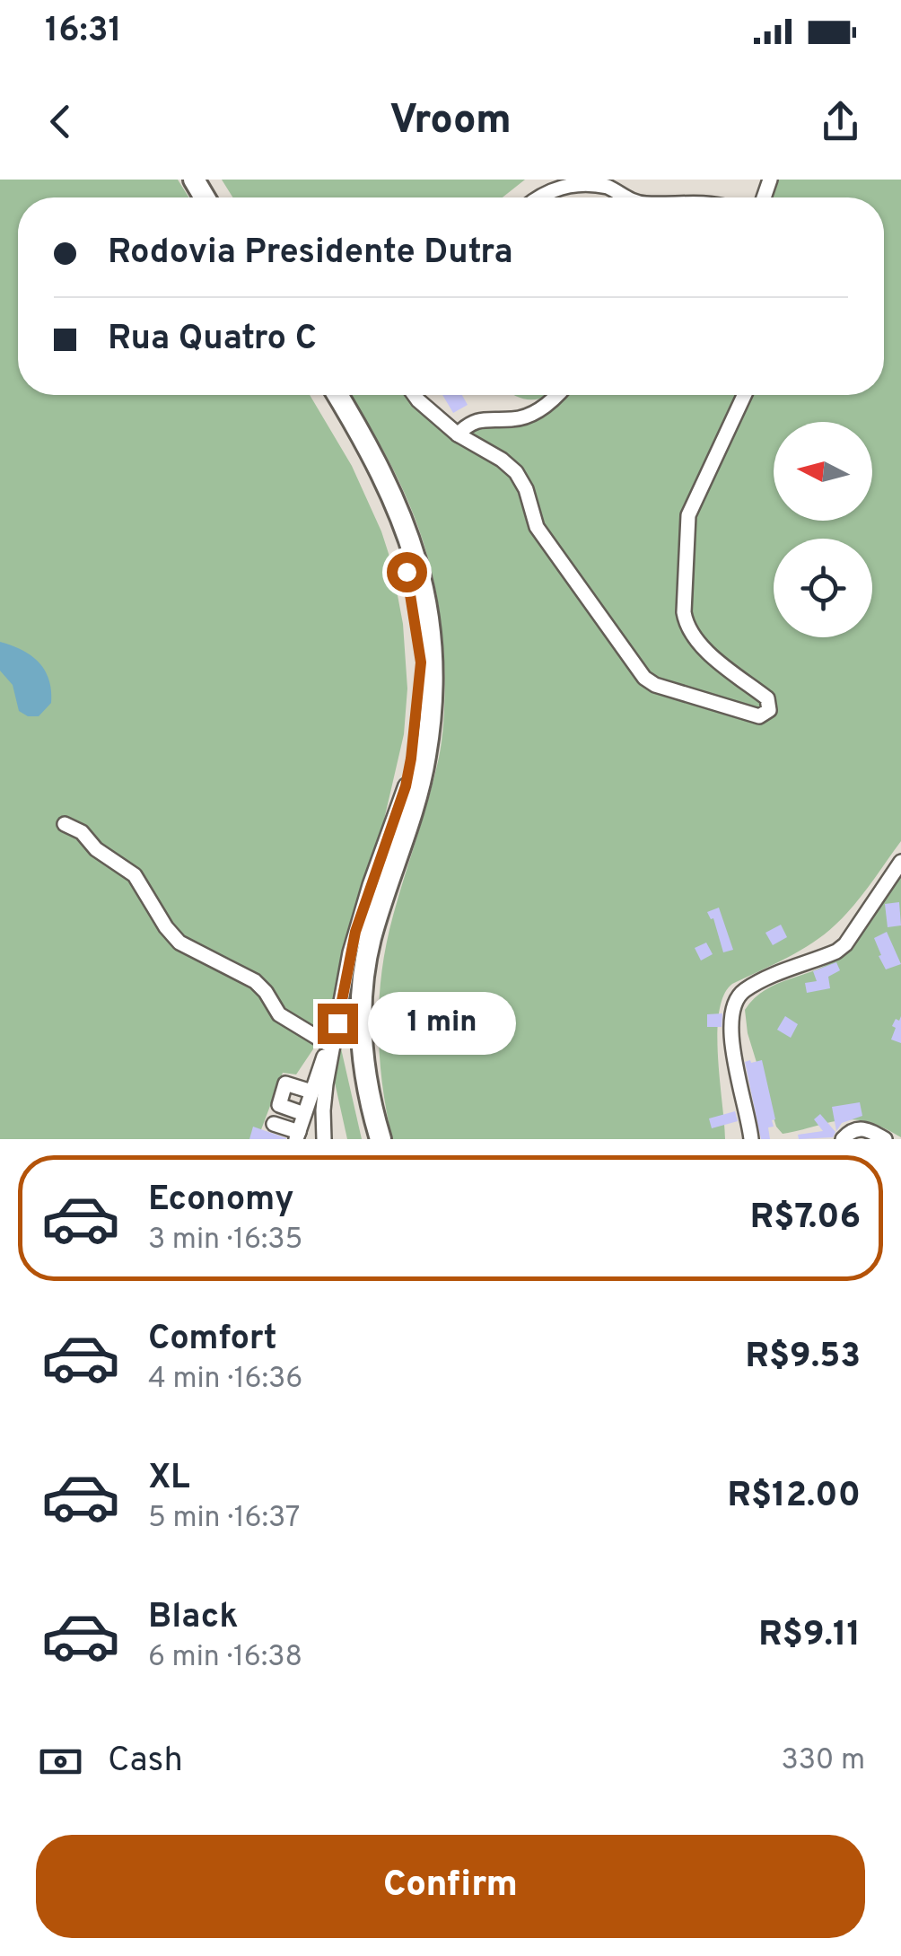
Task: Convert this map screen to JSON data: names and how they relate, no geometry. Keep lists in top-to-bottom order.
{
  "north": "left",
  "page": {
    "status": "16:31",
    "header": "Vroom",
    "banner": ["Rodovia Presidente Dutra", "Rua Quatro C"],
    "bubble": "1 min",
    "list": [
      {
        "name": "Economy",
        "note": "3 min · 16:35",
        "value": "R$7.06"
      },
      {
        "name": "Comfort",
        "note": "4 min · 16:36",
        "value": "R$9.53"
      },
      {
        "name": "XL",
        "note": "5 min · 16:37",
        "value": "R$12.00"
      },
      {
        "name": "Black",
        "note": "6 min · 16:38",
        "value": "R$9.11"
      }
    ],
    "pay": ["Cash", "330 m"],
    "buttons": "Confirm"
  }
}
